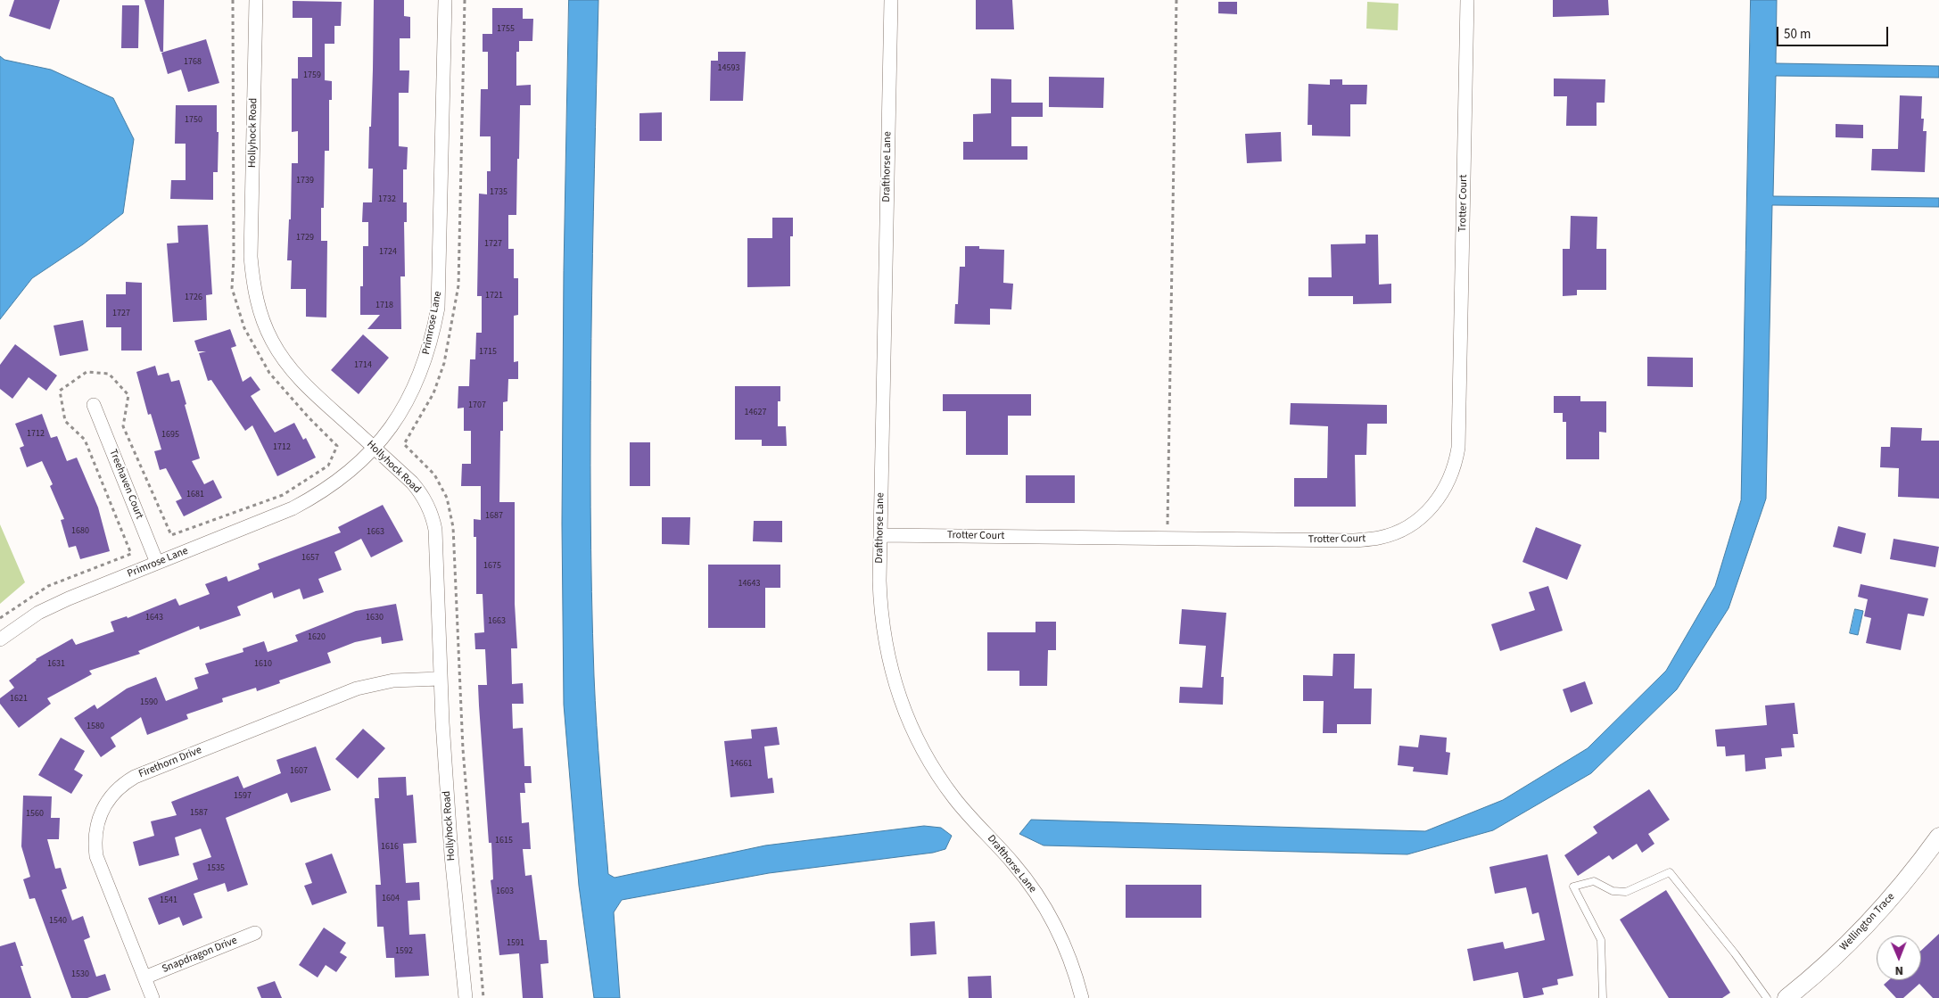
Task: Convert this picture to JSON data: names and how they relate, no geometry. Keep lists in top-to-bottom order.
{
  "streets": {
    "street": [
      "Hollyhock Road",
      "Drafthorse Lane",
      "Trotter Court",
      "Primrose Lane",
      "Treehaven Court",
      "Firethorn Drive",
      "Wellington Trace",
      "Snapdragon Drive"
    ]
  },
  "crossings": [
    ["Hollyhock Road", "Primrose Lane"],
    ["Hollyhock Road", "Firethorn Drive"],
    ["Drafthorse Lane", "Trotter Court"],
    ["Primrose Lane", "Treehaven Court"],
    ["Firethorn Drive", "Snapdragon Drive"]
  ],
  "house_numbers": [
    "1755",
    "1768",
    "14593",
    "1759",
    "1750",
    "1739",
    "1735",
    "1732",
    "1729",
    "1727",
    "1724",
    "1721",
    "1726",
    "1718",
    "1727",
    "1715",
    "1714",
    "1707",
    "14627",
    "1712",
    "1695",
    "1712",
    "1681",
    "1687",
    "1680",
    "1663",
    "1657",
    "1675",
    "14643",
    "1643",
    "1630",
    "1663",
    "1620",
    "1631",
    "1610",
    "1621",
    "1590",
    "1580",
    "14661",
    "1607",
    "1597",
    "1587",
    "1560",
    "1615",
    "1616",
    "1535",
    "1603",
    "1604",
    "1541",
    "1540",
    "1591",
    "1592",
    "1530"
  ],
  "scale_bar": "50 m",
  "north": "bottom"
}
